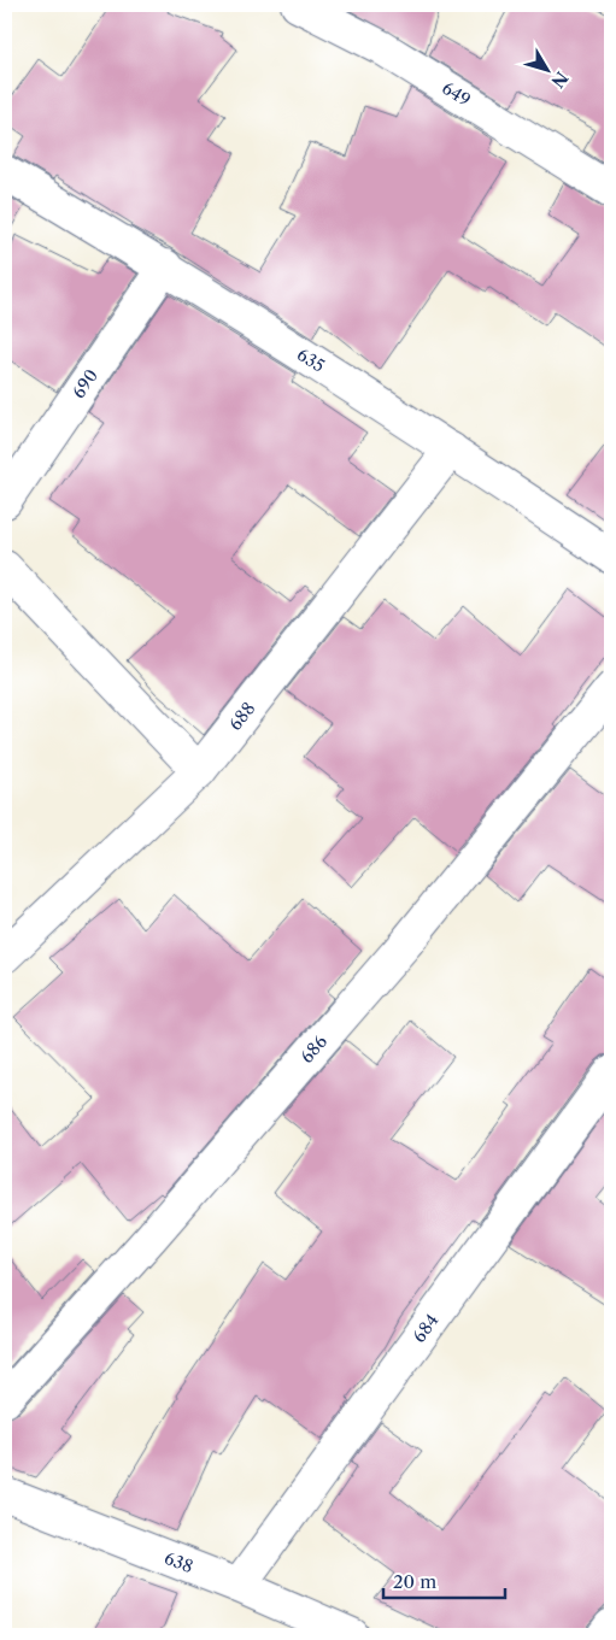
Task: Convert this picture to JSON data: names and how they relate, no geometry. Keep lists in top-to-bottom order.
{
  "streets": {
    "street": [
      "649",
      "635",
      "690",
      "688",
      "686",
      "684",
      "638"
    ]
  },
  "crossings": [
    ["635", "690"],
    ["635", "688"],
    ["684", "638"]
  ],
  "scale_bar": "20 m",
  "north": "bottom right"
}
